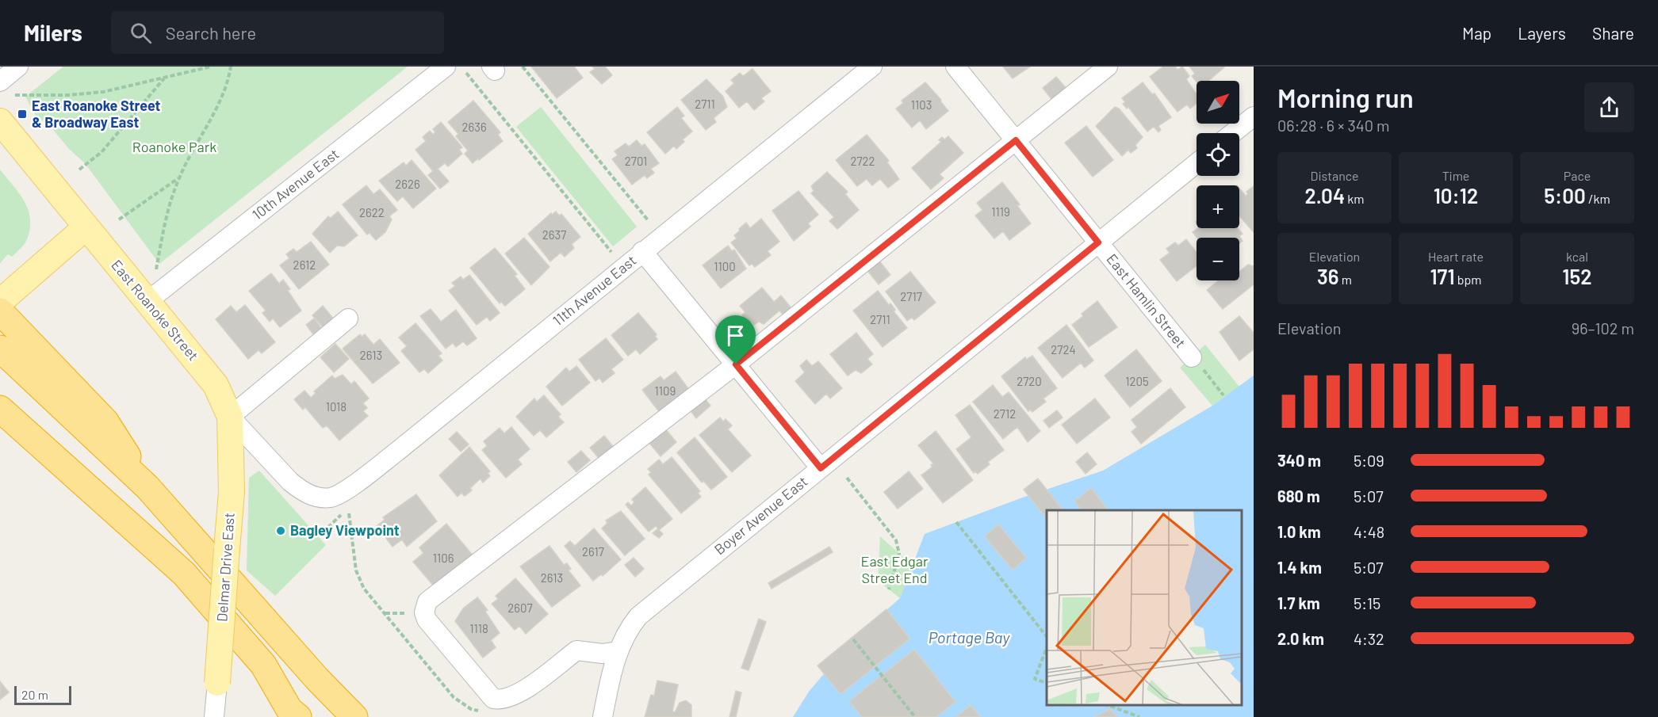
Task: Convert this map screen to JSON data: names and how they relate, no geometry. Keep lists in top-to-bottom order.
{
  "streets": {
    "main road": ["East Roanoke Street", "Delmar Drive East"],
    "street": [
      "10th Avenue East",
      "11th Avenue East",
      "East Hamlin Street",
      "Boyer Avenue East"
    ]
  },
  "crossings": [
    ["10th Avenue East", "East Roanoke Street"],
    ["11th Avenue East", "East Roanoke Street"],
    ["East Hamlin Street", "Boyer Avenue East"],
    ["East Roanoke Street", "Delmar Drive East"]
  ],
  "water": ["Portage Bay"],
  "parks": ["Roanoke Park", "East Edgar Street End"],
  "places": {
    "transit": ["East Roanoke Street & Broadway East"],
    "other": ["Bagley Viewpoint"]
  },
  "house_numbers": [
    "2711",
    "1103",
    "2636",
    "2701",
    "2722",
    "2626",
    "1119",
    "2622",
    "2637",
    "2612",
    "1100",
    "2717",
    "2711",
    "2724",
    "2613",
    "2720",
    "1205",
    "1109",
    "1018",
    "2712",
    "2617",
    "1106",
    "2613",
    "2607",
    "1118"
  ],
  "scale_bar": "20 m",
  "north": "top right",
  "page": {
    "header": "Milers",
    "search": "Search here",
    "nav": ["Map", "Layers", "Share"],
    "heading": ["Morning run", "06:28 · 6 × 340 m"],
    "map_buttons": ["+", "−"],
    "stats": [
      ["Distance", "2.04 km"],
      ["Time", "10:12"],
      ["Pace", "5:00 /km"],
      ["Elevation", "36 m"],
      ["Heart rate", "171 bpm"],
      ["kcal", "152"]
    ],
    "chart": ["Elevation", "96–102 m"],
    "list": [
      {
        "name": "340 m",
        "note": "5:09"
      },
      {
        "name": "680 m",
        "note": "5:07"
      },
      {
        "name": "1.0 km",
        "note": "4:48"
      },
      {
        "name": "1.4 km",
        "note": "5:07"
      },
      {
        "name": "1.7 km",
        "note": "5:15"
      },
      {
        "name": "2.0 km",
        "note": "4:32"
      }
    ],
    "scale": "20 m"
  }
}
